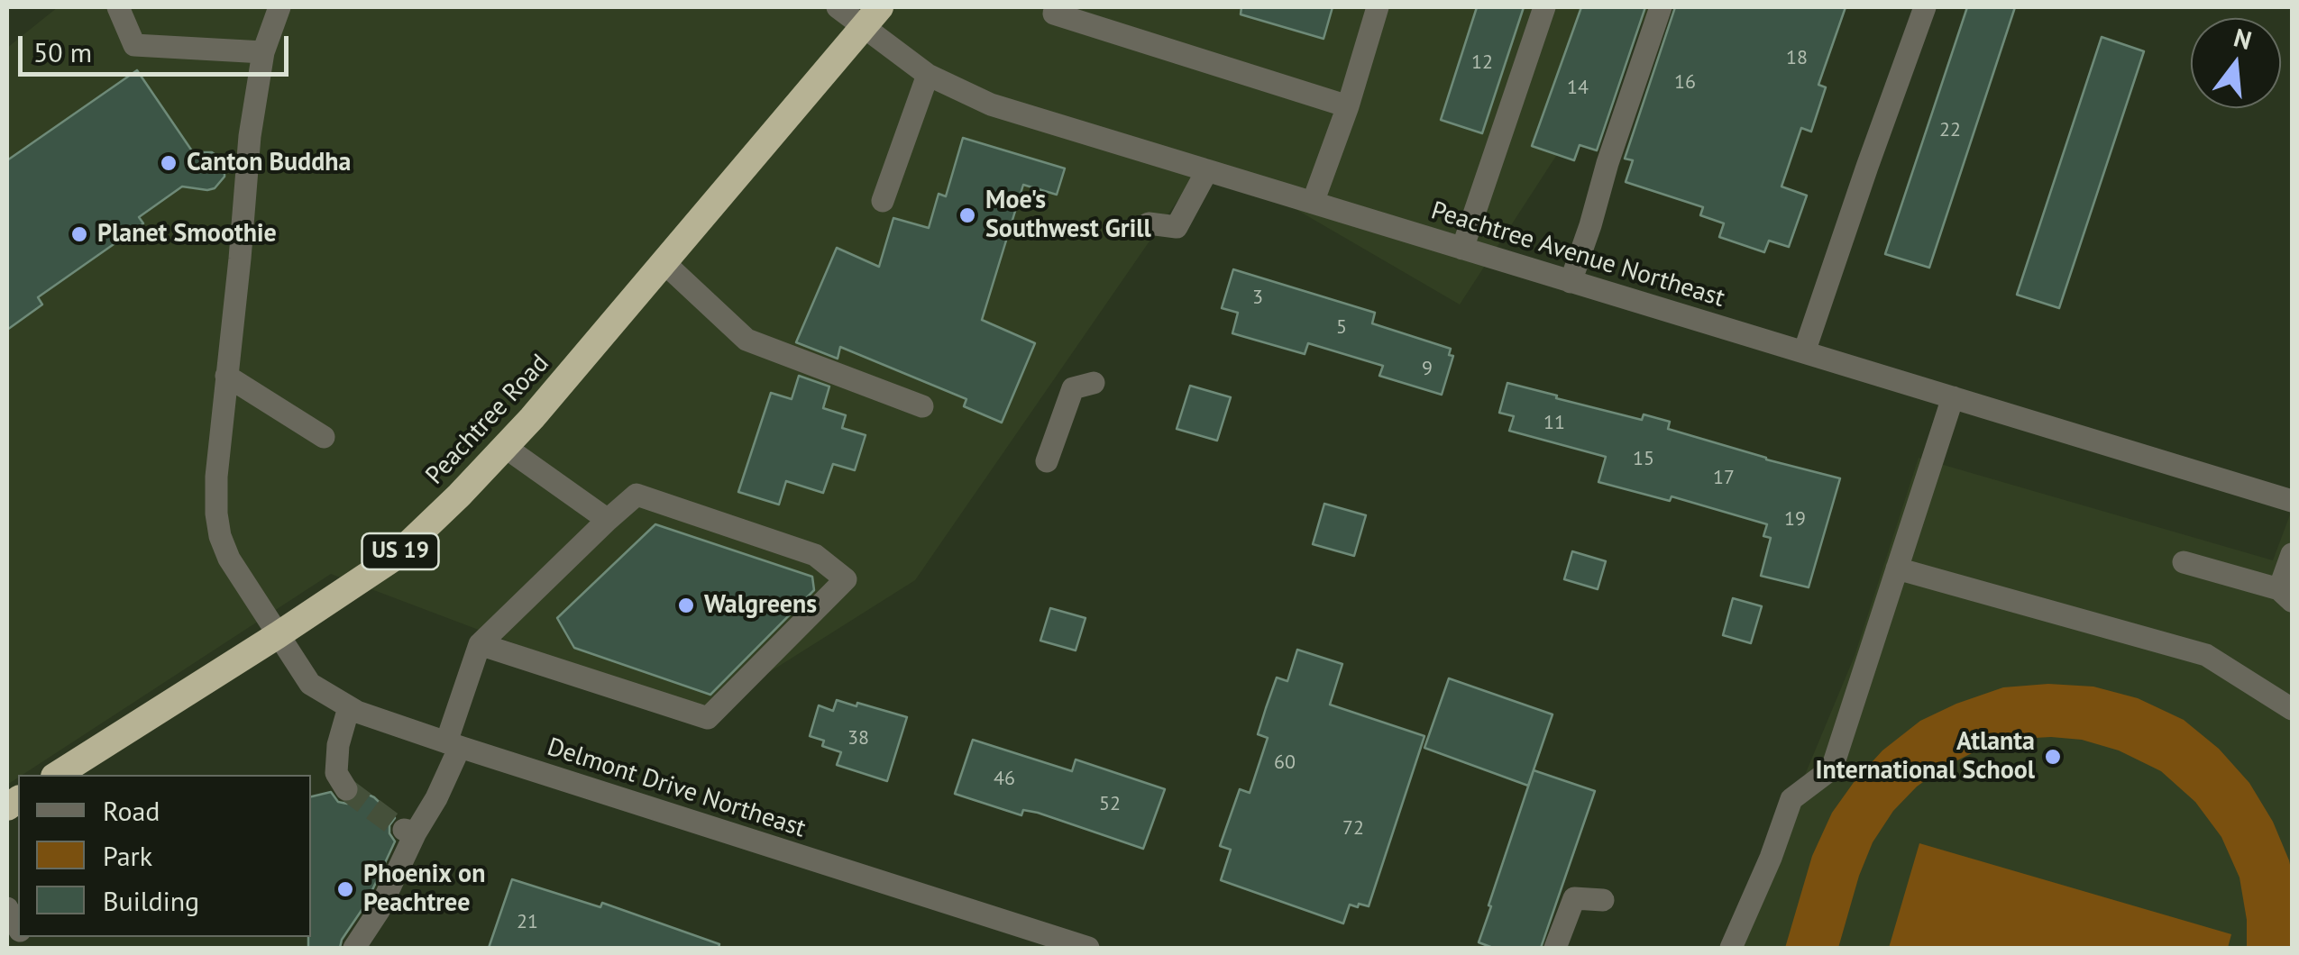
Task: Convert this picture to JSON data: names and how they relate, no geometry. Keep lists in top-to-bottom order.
{
  "streets": {
    "highway": ["Peachtree Road", "US 19"],
    "street": ["Peachtree Avenue Northeast", "Delmont Drive Northeast"]
  },
  "crossings": [
    ["Peachtree Avenue Northeast", "Peachtree Road"],
    ["Peachtree Road", "Delmont Drive Northeast"]
  ],
  "places": [
    "Canton Buddha",
    "Moe's Southwest Grill",
    "Planet Smoothie",
    "Walgreens",
    "Atlanta International School",
    "Phoenix on Peachtree"
  ],
  "house_numbers": [
    "18",
    "12",
    "16",
    "14",
    "22",
    "3",
    "5",
    "9",
    "11",
    "15",
    "17",
    "19",
    "38",
    "60",
    "46",
    "52",
    "72",
    "21"
  ],
  "legend": ["Road", "Park", "Building"],
  "scale_bar": "50 m",
  "north": "top"
}
